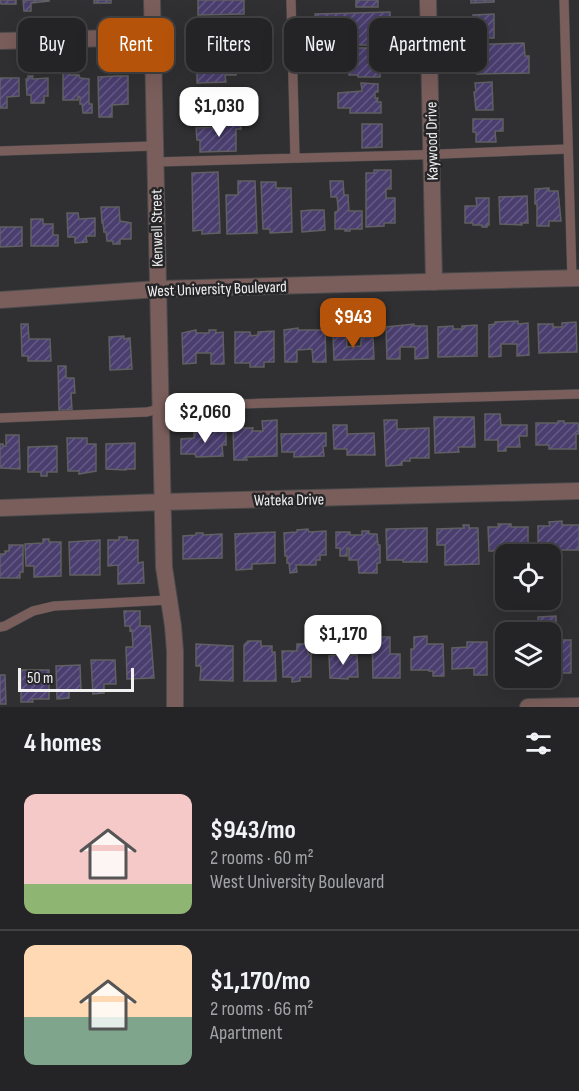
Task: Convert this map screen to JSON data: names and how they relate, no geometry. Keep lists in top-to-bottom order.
{
  "streets": {
    "street": [
      "Kaywood Drive",
      "Kenwell Street",
      "West University Boulevard",
      "Wateka Drive"
    ]
  },
  "crossings": [
    ["Kaywood Drive", "West University Boulevard"],
    ["Kenwell Street", "West University Boulevard"],
    ["Kenwell Street", "Wateka Drive"]
  ],
  "scale_bar": "50 m",
  "page": {
    "chip": [
      "Buy",
      "Rent",
      "Filters",
      "New",
      "Apartment"
    ],
    "price": [
      "$1,030",
      "$943",
      "$2,060",
      "$1,170"
    ],
    "scale": "50 m",
    "heading": "4 homes",
    "list": [
      {
        "name": "$943/mo",
        "note": "2 rooms · 60 m² · West University Boulevard"
      },
      {
        "name": "$1,170/mo",
        "note": "2 rooms · 66 m² · Apartment"
      }
    ]
  }
}
